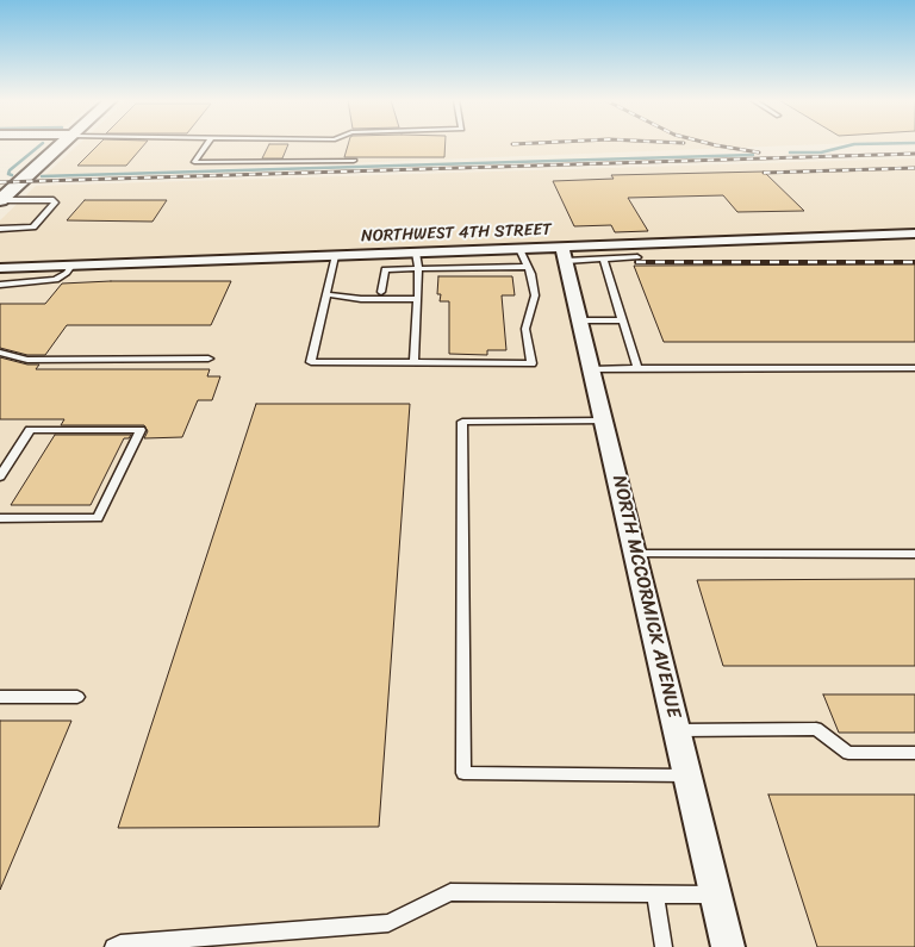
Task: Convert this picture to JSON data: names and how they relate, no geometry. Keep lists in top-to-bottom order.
{
  "streets": {
    "street": ["NORTHWEST 4TH STREET", "NORTH MCCORMICK AVENUE"]
  },
  "crossings": [
    ["NORTHWEST 4TH STREET", "NORTH MCCORMICK AVENUE"]
  ]
}
